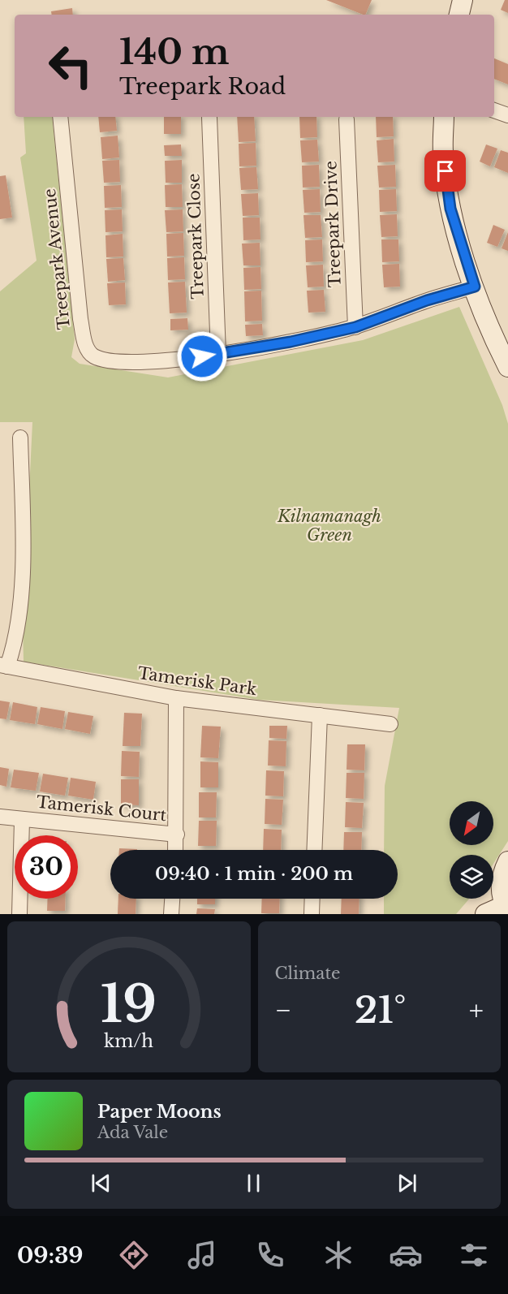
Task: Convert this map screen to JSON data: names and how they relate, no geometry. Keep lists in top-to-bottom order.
{
  "streets": {
    "street": [
      "Treepark Drive",
      "Treepark Close",
      "Treepark Avenue",
      "Tamerisk Park",
      "Tamerisk Court"
    ]
  },
  "crossings": [
    ["Treepark Drive", "Treepark Avenue"],
    ["Treepark Close", "Treepark Avenue"]
  ],
  "parks": ["Kilnamanagh Green"],
  "north": "bottom left",
  "page": {
    "turn": ["140 m", "Treepark Road"],
    "limit": "30",
    "trip": "09:40 · 1 min · 200 m",
    "tile": "Climate",
    "heat": ["−", "21°", "+"],
    "song": ["Paper Moons", "Ada Vale"],
    "tabs": "09:39",
    "gauge": ["19", "km/h"]
  }
}
